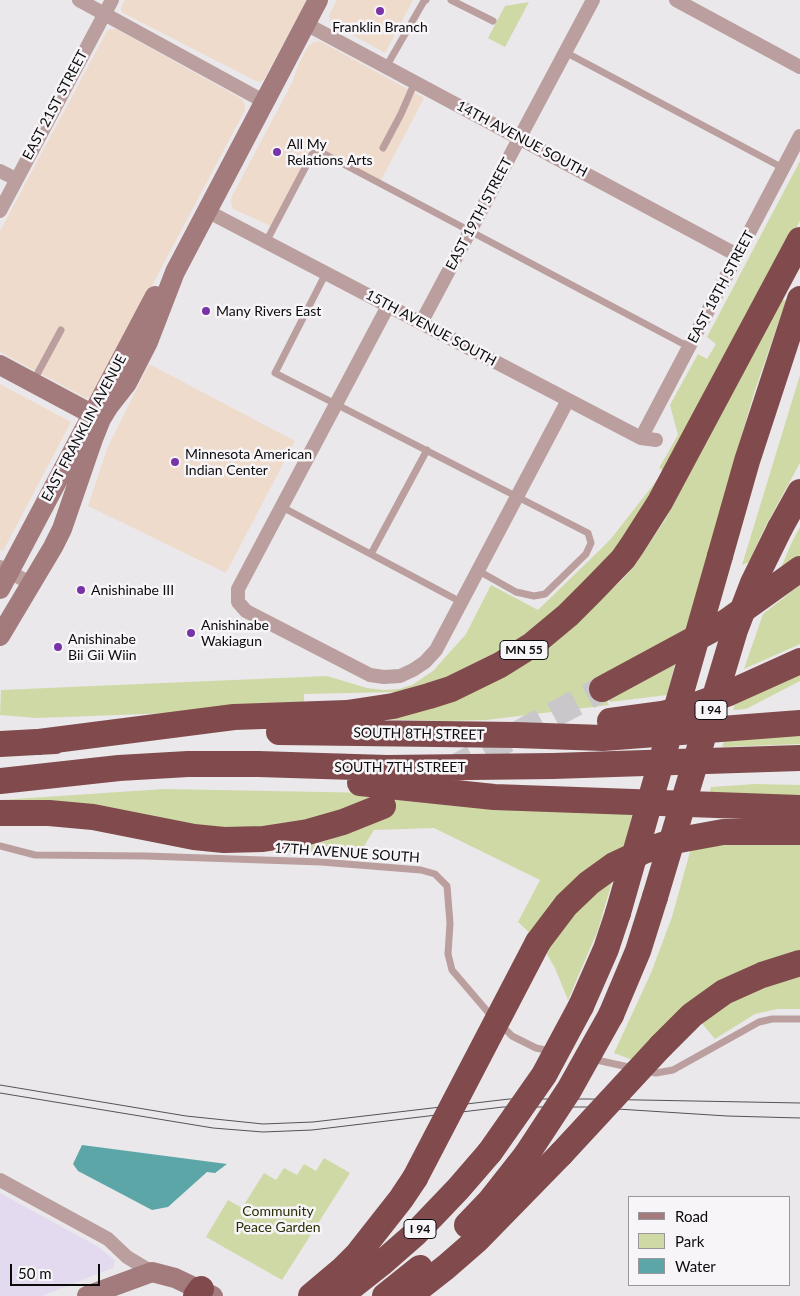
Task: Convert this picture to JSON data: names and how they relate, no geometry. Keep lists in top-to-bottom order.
{
  "streets": {
    "highway": [
      "MN 55",
      "I 94",
      "SOUTH 8TH STREET",
      "SOUTH 7TH STREET"
    ],
    "main road": ["EAST FRANKLIN AVENUE"],
    "street": [
      "EAST 21ST STREET",
      "14TH AVENUE SOUTH",
      "EAST 19TH STREET",
      "EAST 18TH STREET",
      "15TH AVENUE SOUTH"
    ],
    "lane": ["17TH AVENUE SOUTH"]
  },
  "crossings": [
    ["14TH AVENUE SOUTH", "EAST 19TH STREET"],
    ["14TH AVENUE SOUTH", "EAST 18TH STREET"],
    ["14TH AVENUE SOUTH", "EAST FRANKLIN AVENUE"],
    ["EAST 19TH STREET", "15TH AVENUE SOUTH"],
    ["EAST 18TH STREET", "15TH AVENUE SOUTH"],
    ["15TH AVENUE SOUTH", "EAST FRANKLIN AVENUE"],
    ["MN 55", "SOUTH 8TH STREET"]
  ],
  "parks": ["Community Peace Garden"],
  "places": [
    "Franklin Branch",
    "All My Relations Arts",
    "Many Rivers East",
    "Minnesota American Indian Center",
    "Anishinabe III",
    "Anishinabe Wakiagun",
    "Anishinabe Bii Gii Wiin"
  ],
  "legend": ["Road", "Park", "Water"],
  "scale_bar": "50 m"
}
